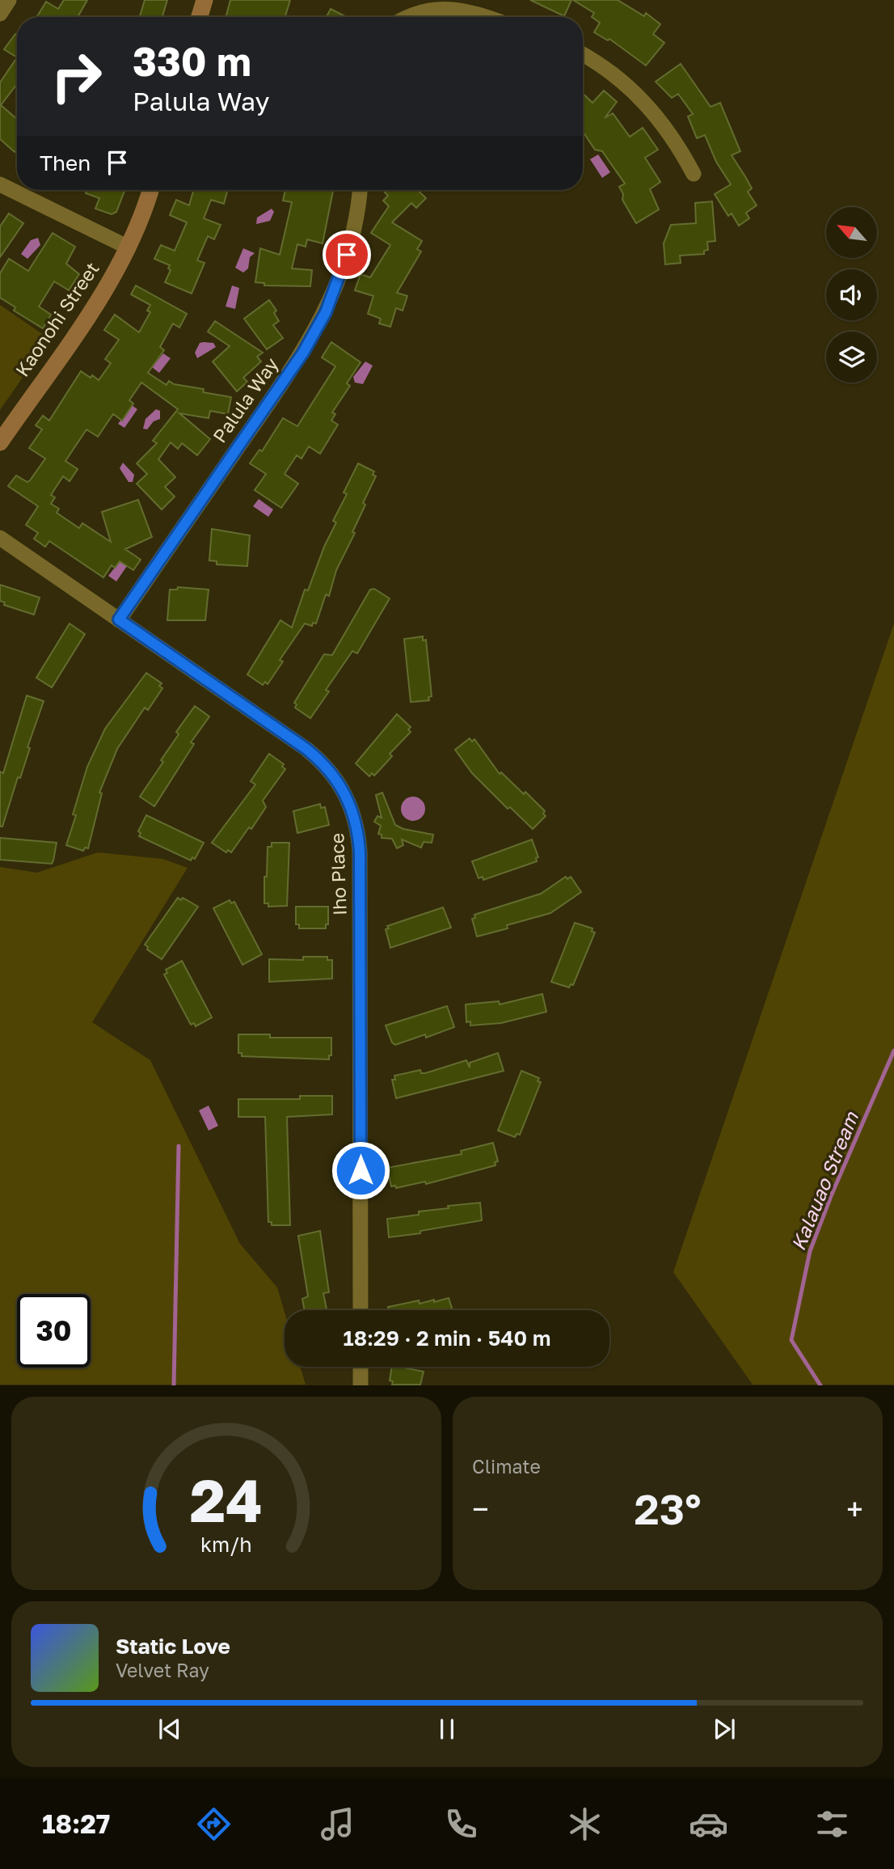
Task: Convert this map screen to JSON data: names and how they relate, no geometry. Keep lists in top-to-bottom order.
{
  "streets": {
    "street": ["Kaonohi Street", "Palula Way", "Iho Place"]
  },
  "crossings": [
    ["Palula Way", "Iho Place"]
  ],
  "water": ["Kalauao Stream"],
  "north": "top left",
  "page": {
    "turn": ["330 m", "Palula Way"],
    "then": "Then",
    "limit": "30",
    "trip": "18:29 · 2 min · 540 m",
    "tile": "Climate",
    "heat": ["−", "23°", "+"],
    "song": ["Static Love", "Velvet Ray"],
    "tabs": "18:27",
    "gauge": ["24", "km/h"]
  }
}
